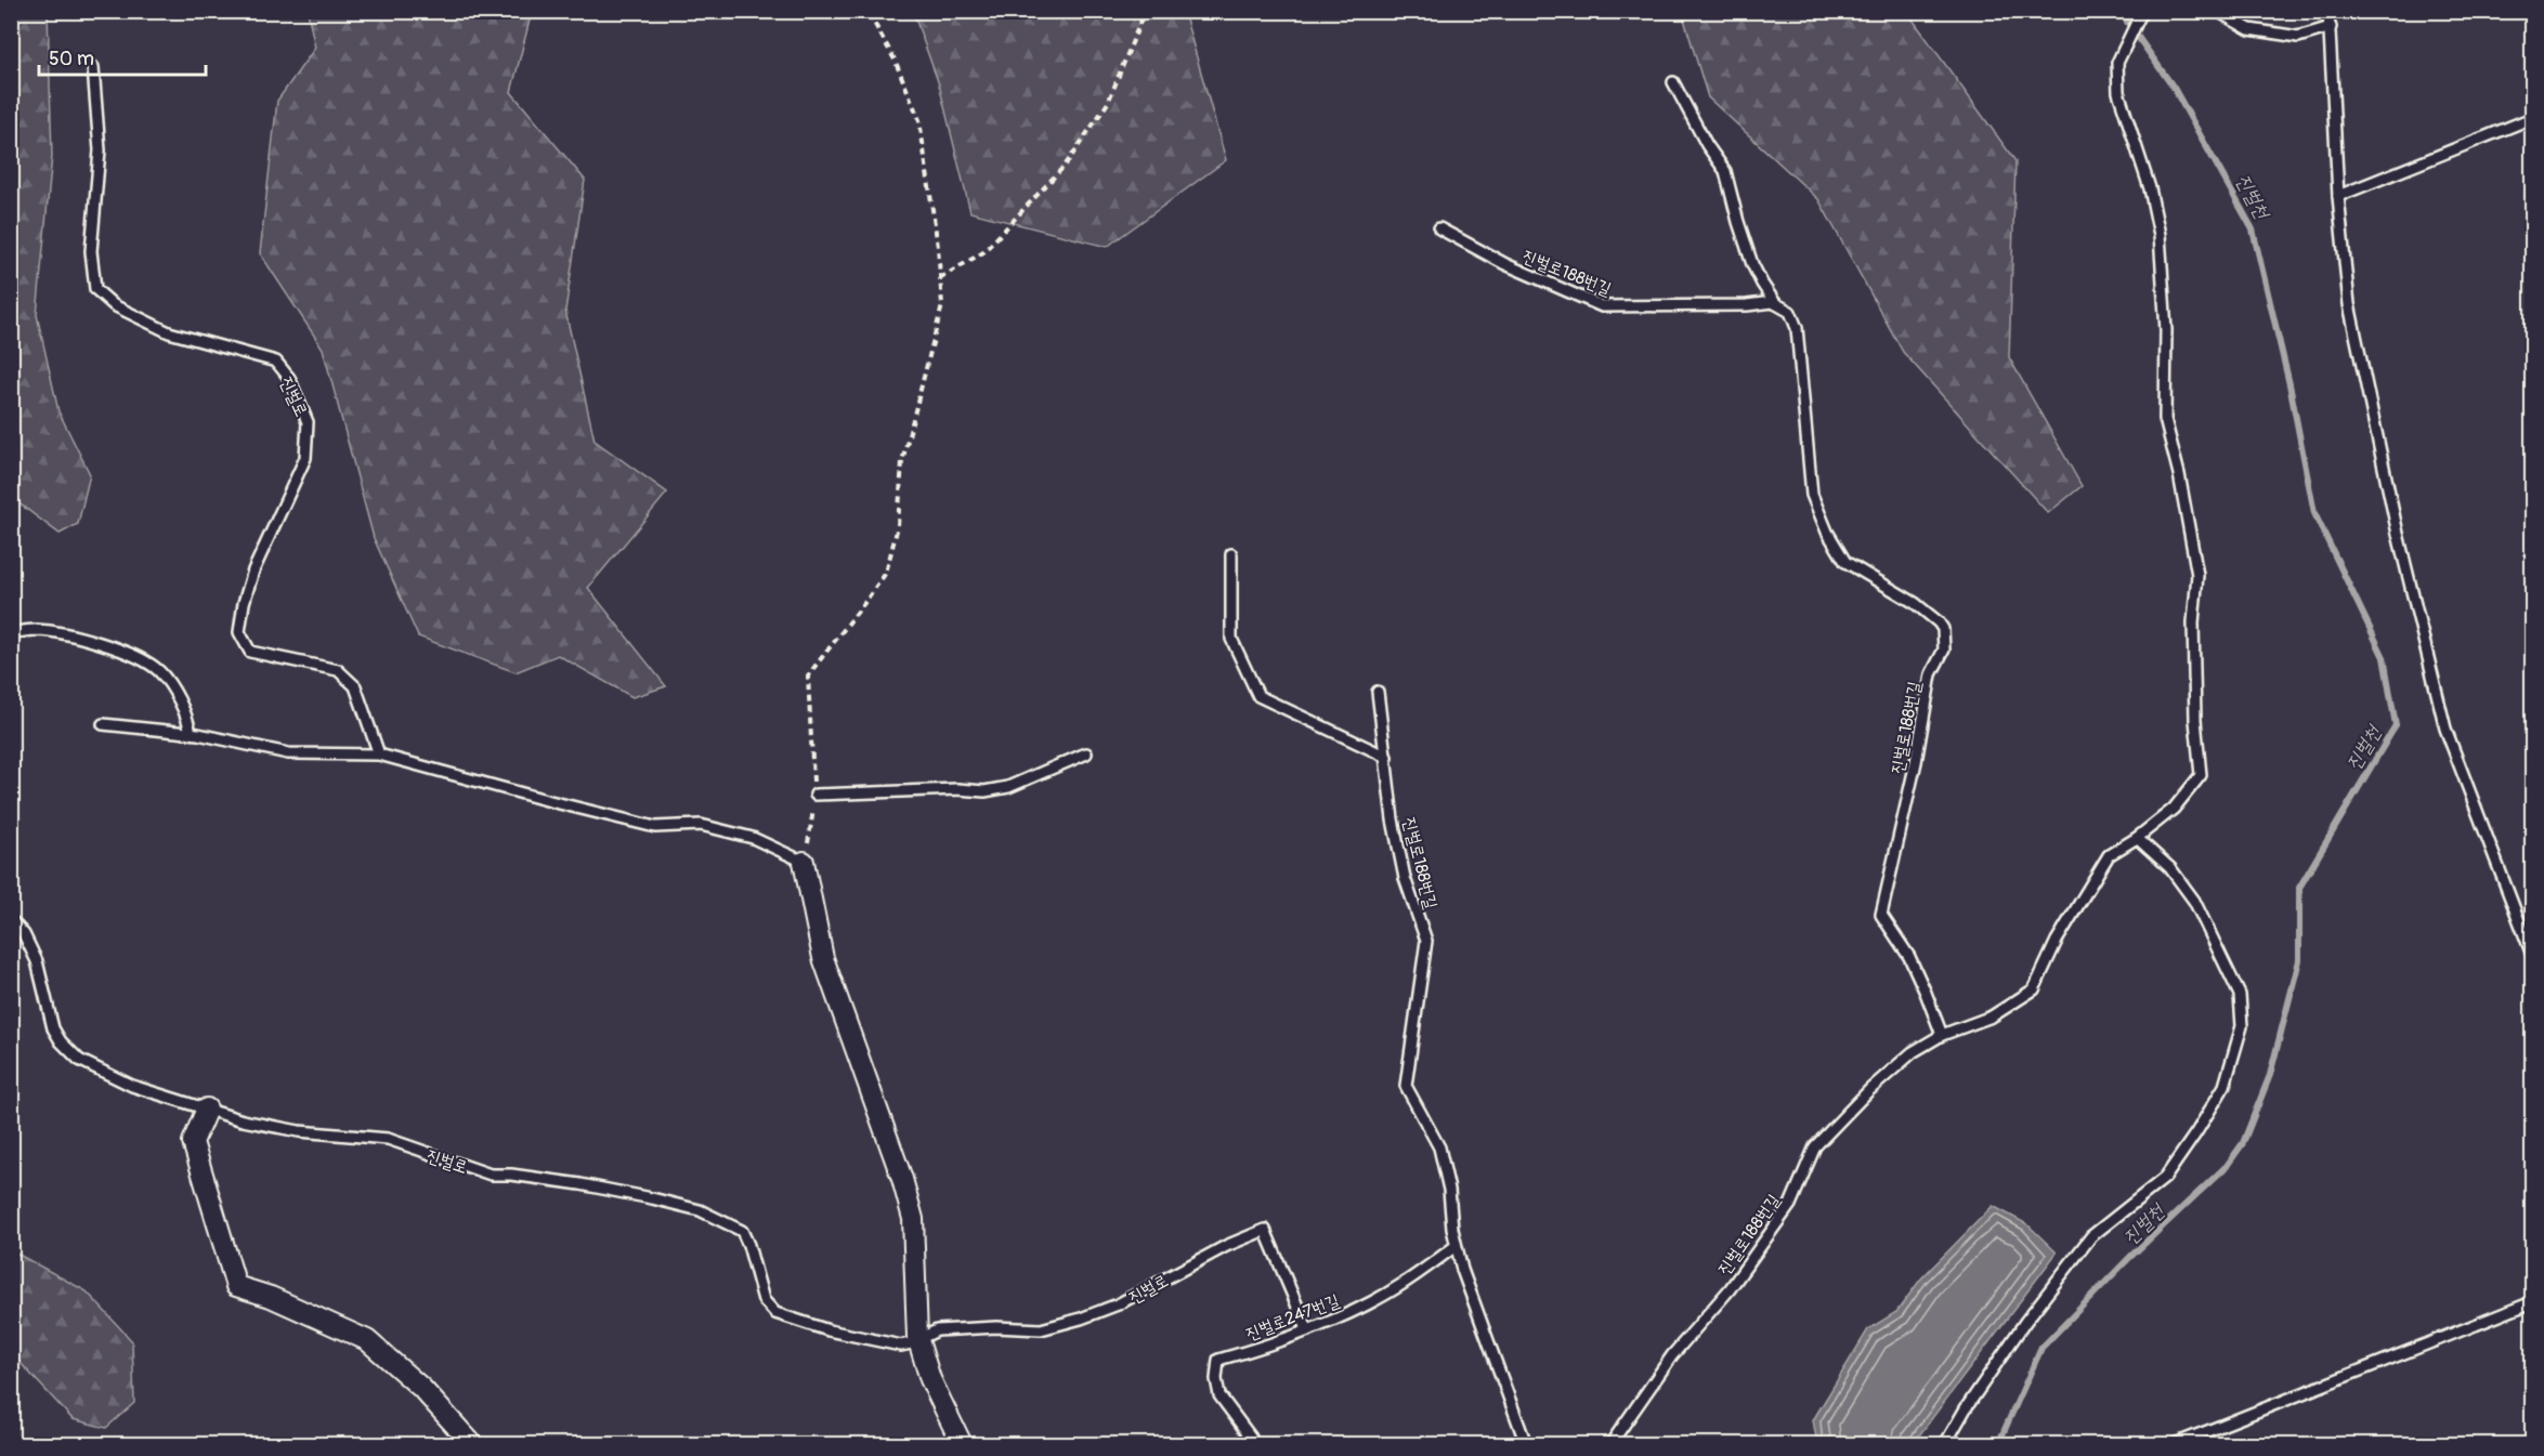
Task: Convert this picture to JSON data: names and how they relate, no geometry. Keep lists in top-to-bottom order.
{
  "streets": {
    "lane": ["진벌로188번길", "진벌로", "진벌로247번길"]
  },
  "crossings": [
    ["진벌로188번길", "진벌로247번길"],
    ["진벌로", "진벌로247번길"]
  ],
  "water": ["진벌천"],
  "scale_bar": "50 m"
}
